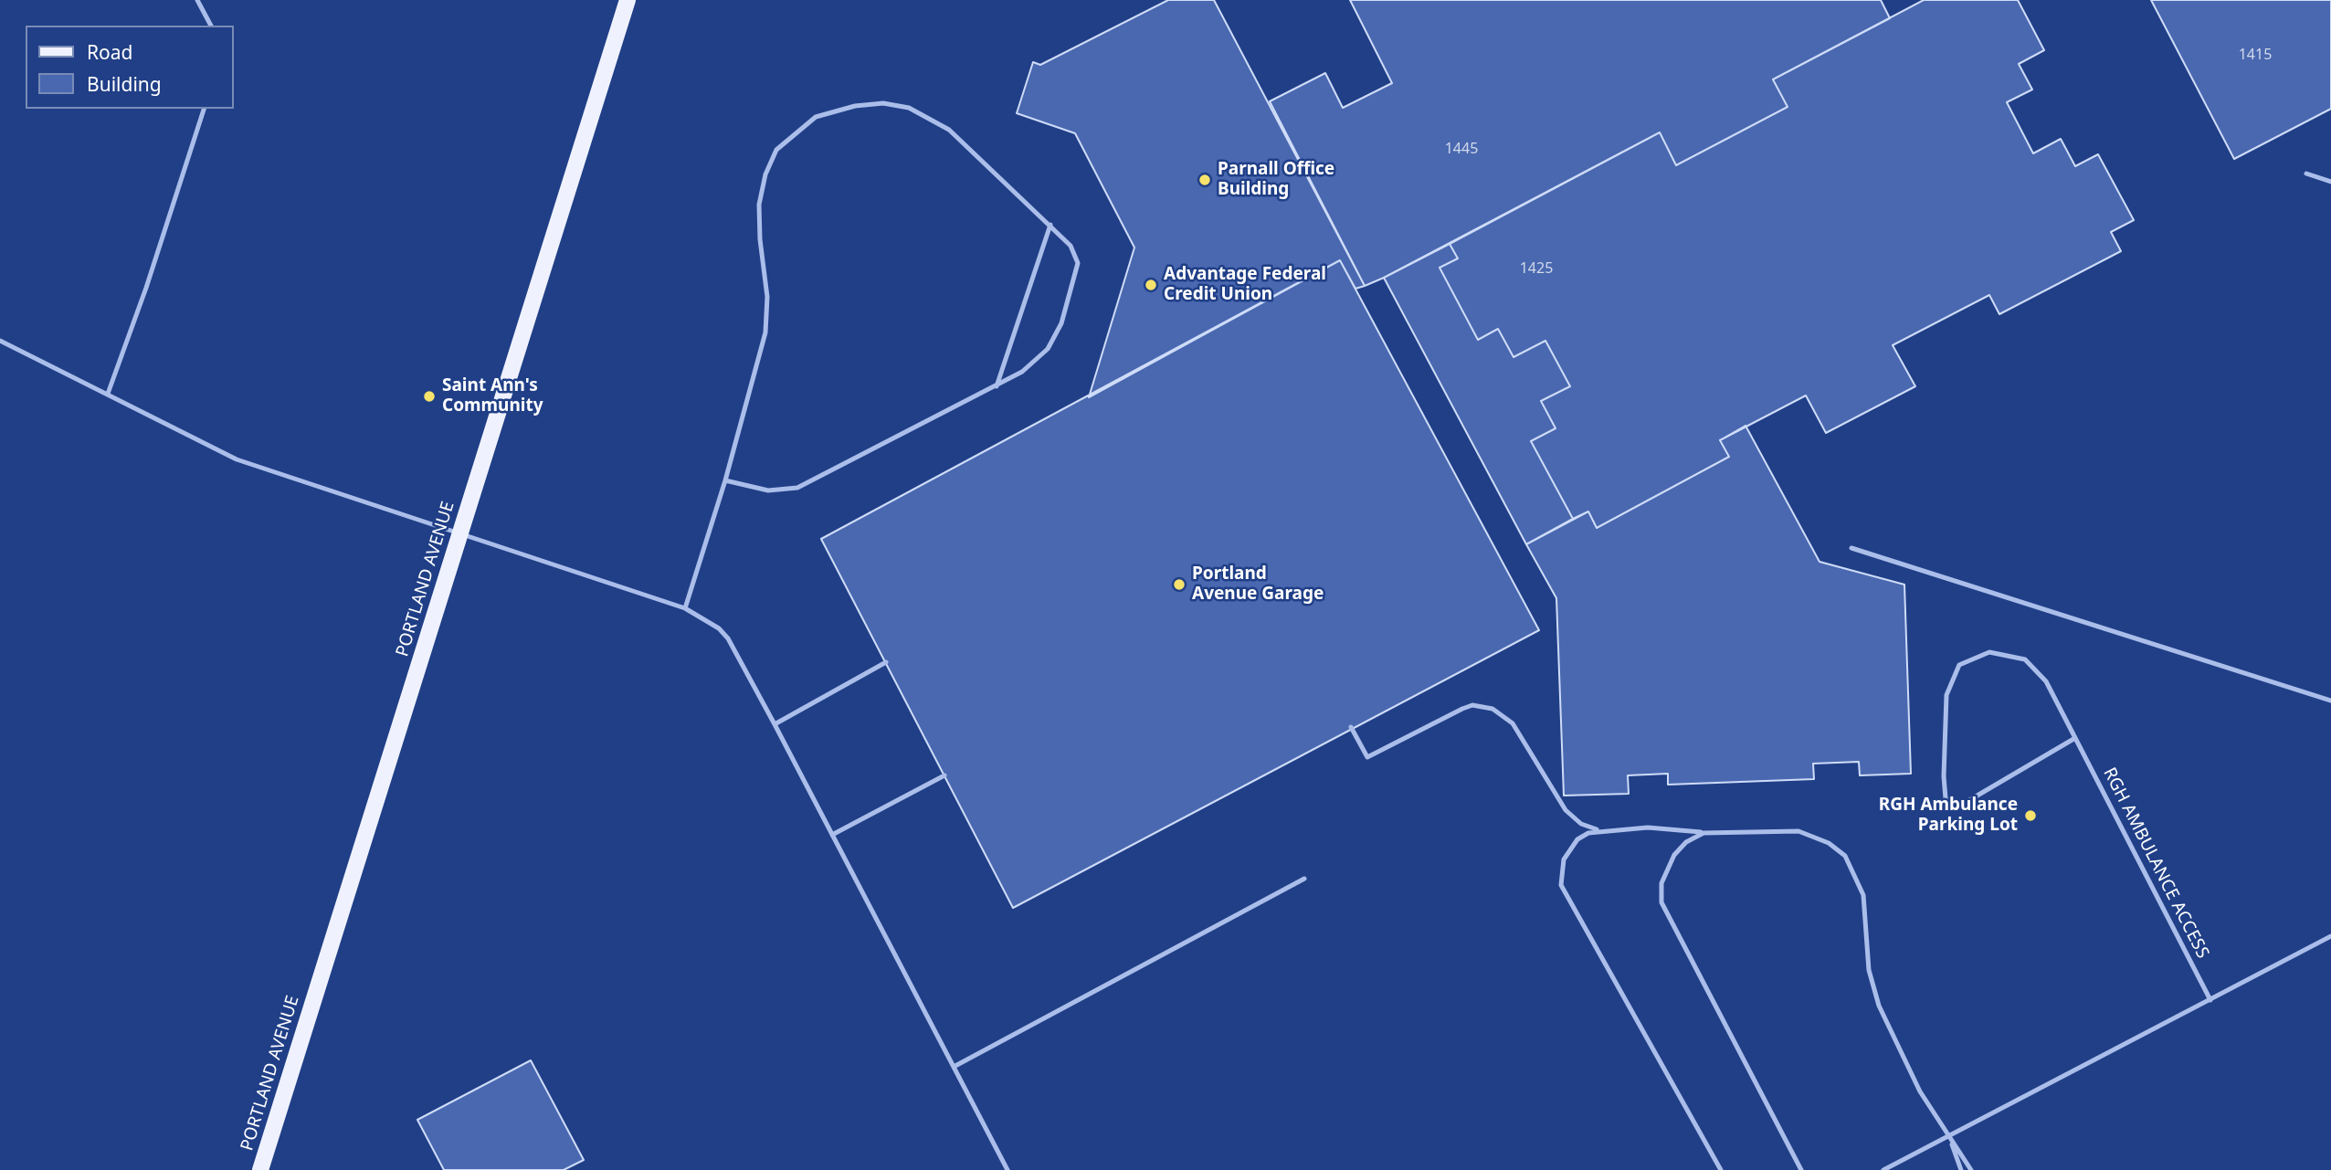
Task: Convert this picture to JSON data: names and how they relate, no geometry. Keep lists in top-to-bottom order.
{
  "streets": {
    "main road": ["PORTLAND AVENUE"],
    "lane": ["RGH AMBULANCE ACCESS"]
  },
  "places": [
    "Parnall Office Building",
    "Advantage Federal Credit Union",
    "Saint Ann's Community",
    "Portland Avenue Garage",
    "RGH Ambulance Parking Lot"
  ],
  "house_numbers": ["1415", "1445", "1425"],
  "legend": ["Road", "Building"]
}
